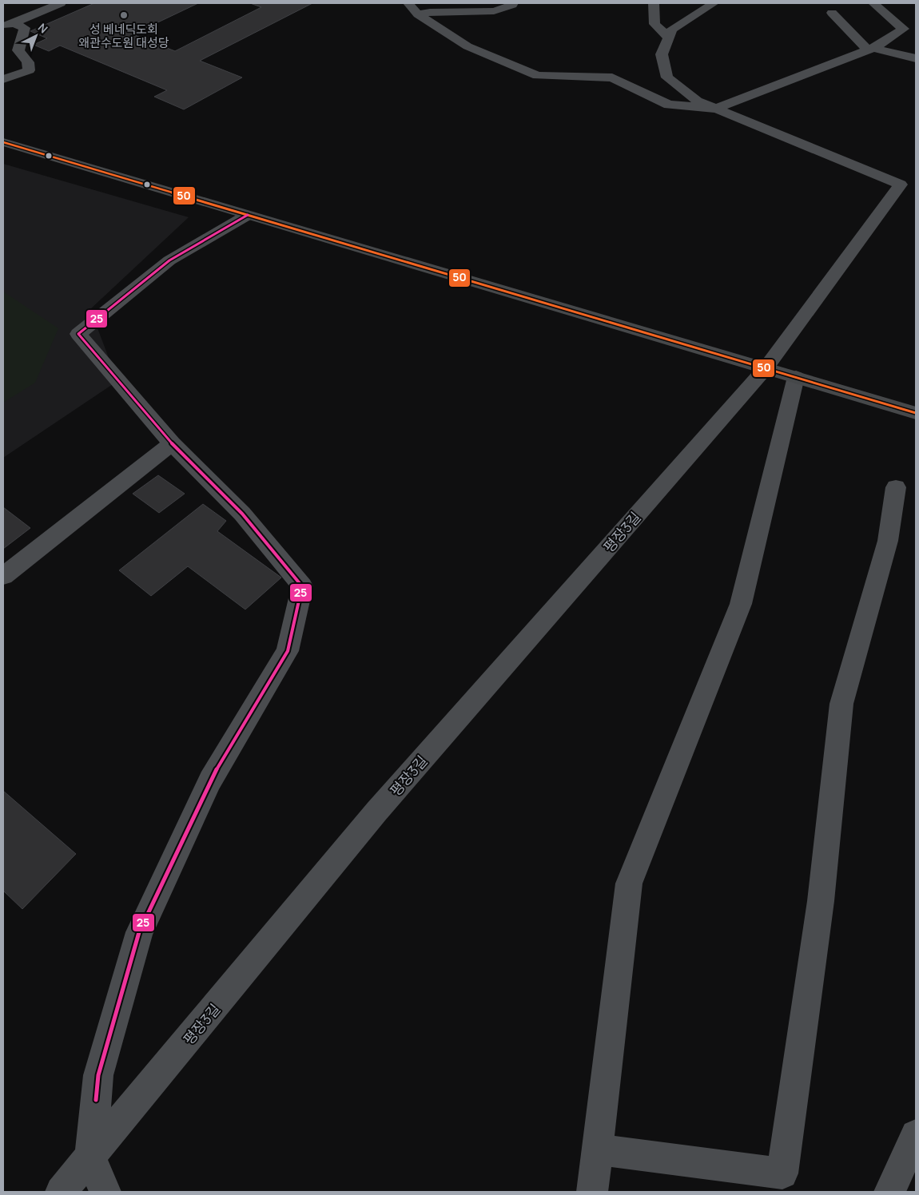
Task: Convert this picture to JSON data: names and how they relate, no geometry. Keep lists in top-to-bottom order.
{
  "streets": {
    "street": ["평장3길"]
  },
  "places": ["성 베네딕도회 왜관수도원 대성당"],
  "lines": ["transit line 50", "transit line 25"],
  "north": "top right"
}
